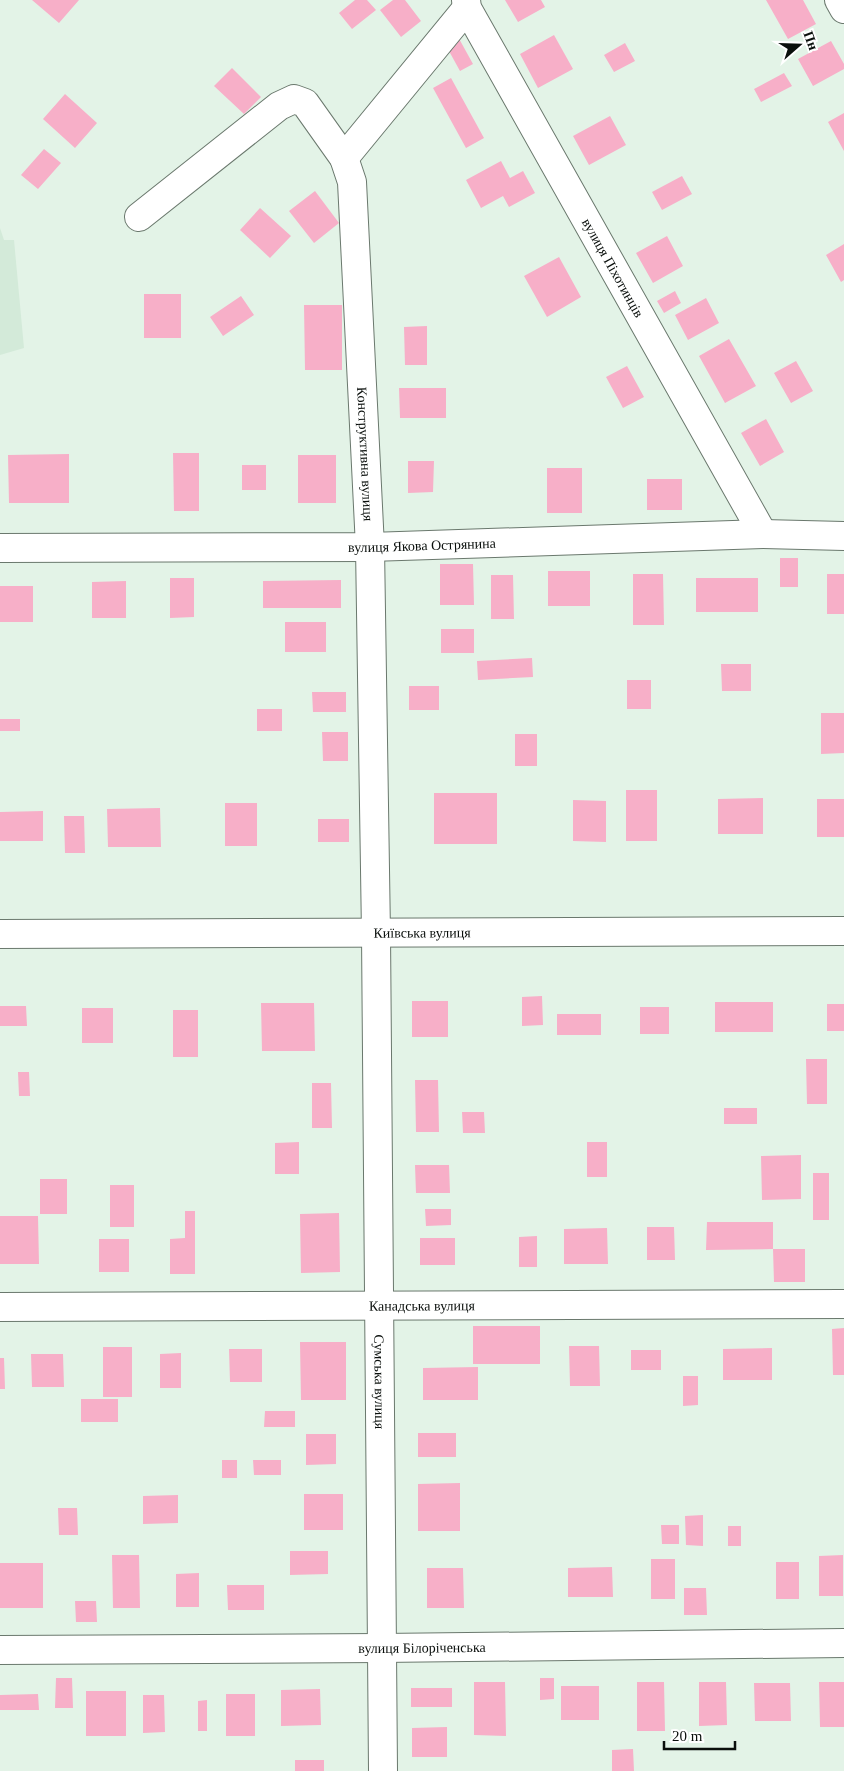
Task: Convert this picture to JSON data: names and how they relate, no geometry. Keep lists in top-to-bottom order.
{
  "streets": {
    "main road": [
      "вулиця Піхотинців",
      "Конструктивна вулиця",
      "вулиця Якова Острянина",
      "Київська вулиця",
      "Канадська вулиця",
      "Сумська вулиця",
      "вулиця Білоріченська"
    ]
  },
  "crossings": [
    ["вулиця Піхотинців", "вулиця Якова Острянина"],
    ["Конструктивна вулиця", "вулиця Якова Острянина"],
    ["Конструктивна вулиця", "Київська вулиця"],
    ["Конструктивна вулиця", "Сумська вулиця"],
    ["Київська вулиця", "Сумська вулиця"],
    ["Канадська вулиця", "Сумська вулиця"],
    ["Сумська вулиця", "вулиця Білоріченська"]
  ],
  "scale_bar": "20 m",
  "north": "right"
}
